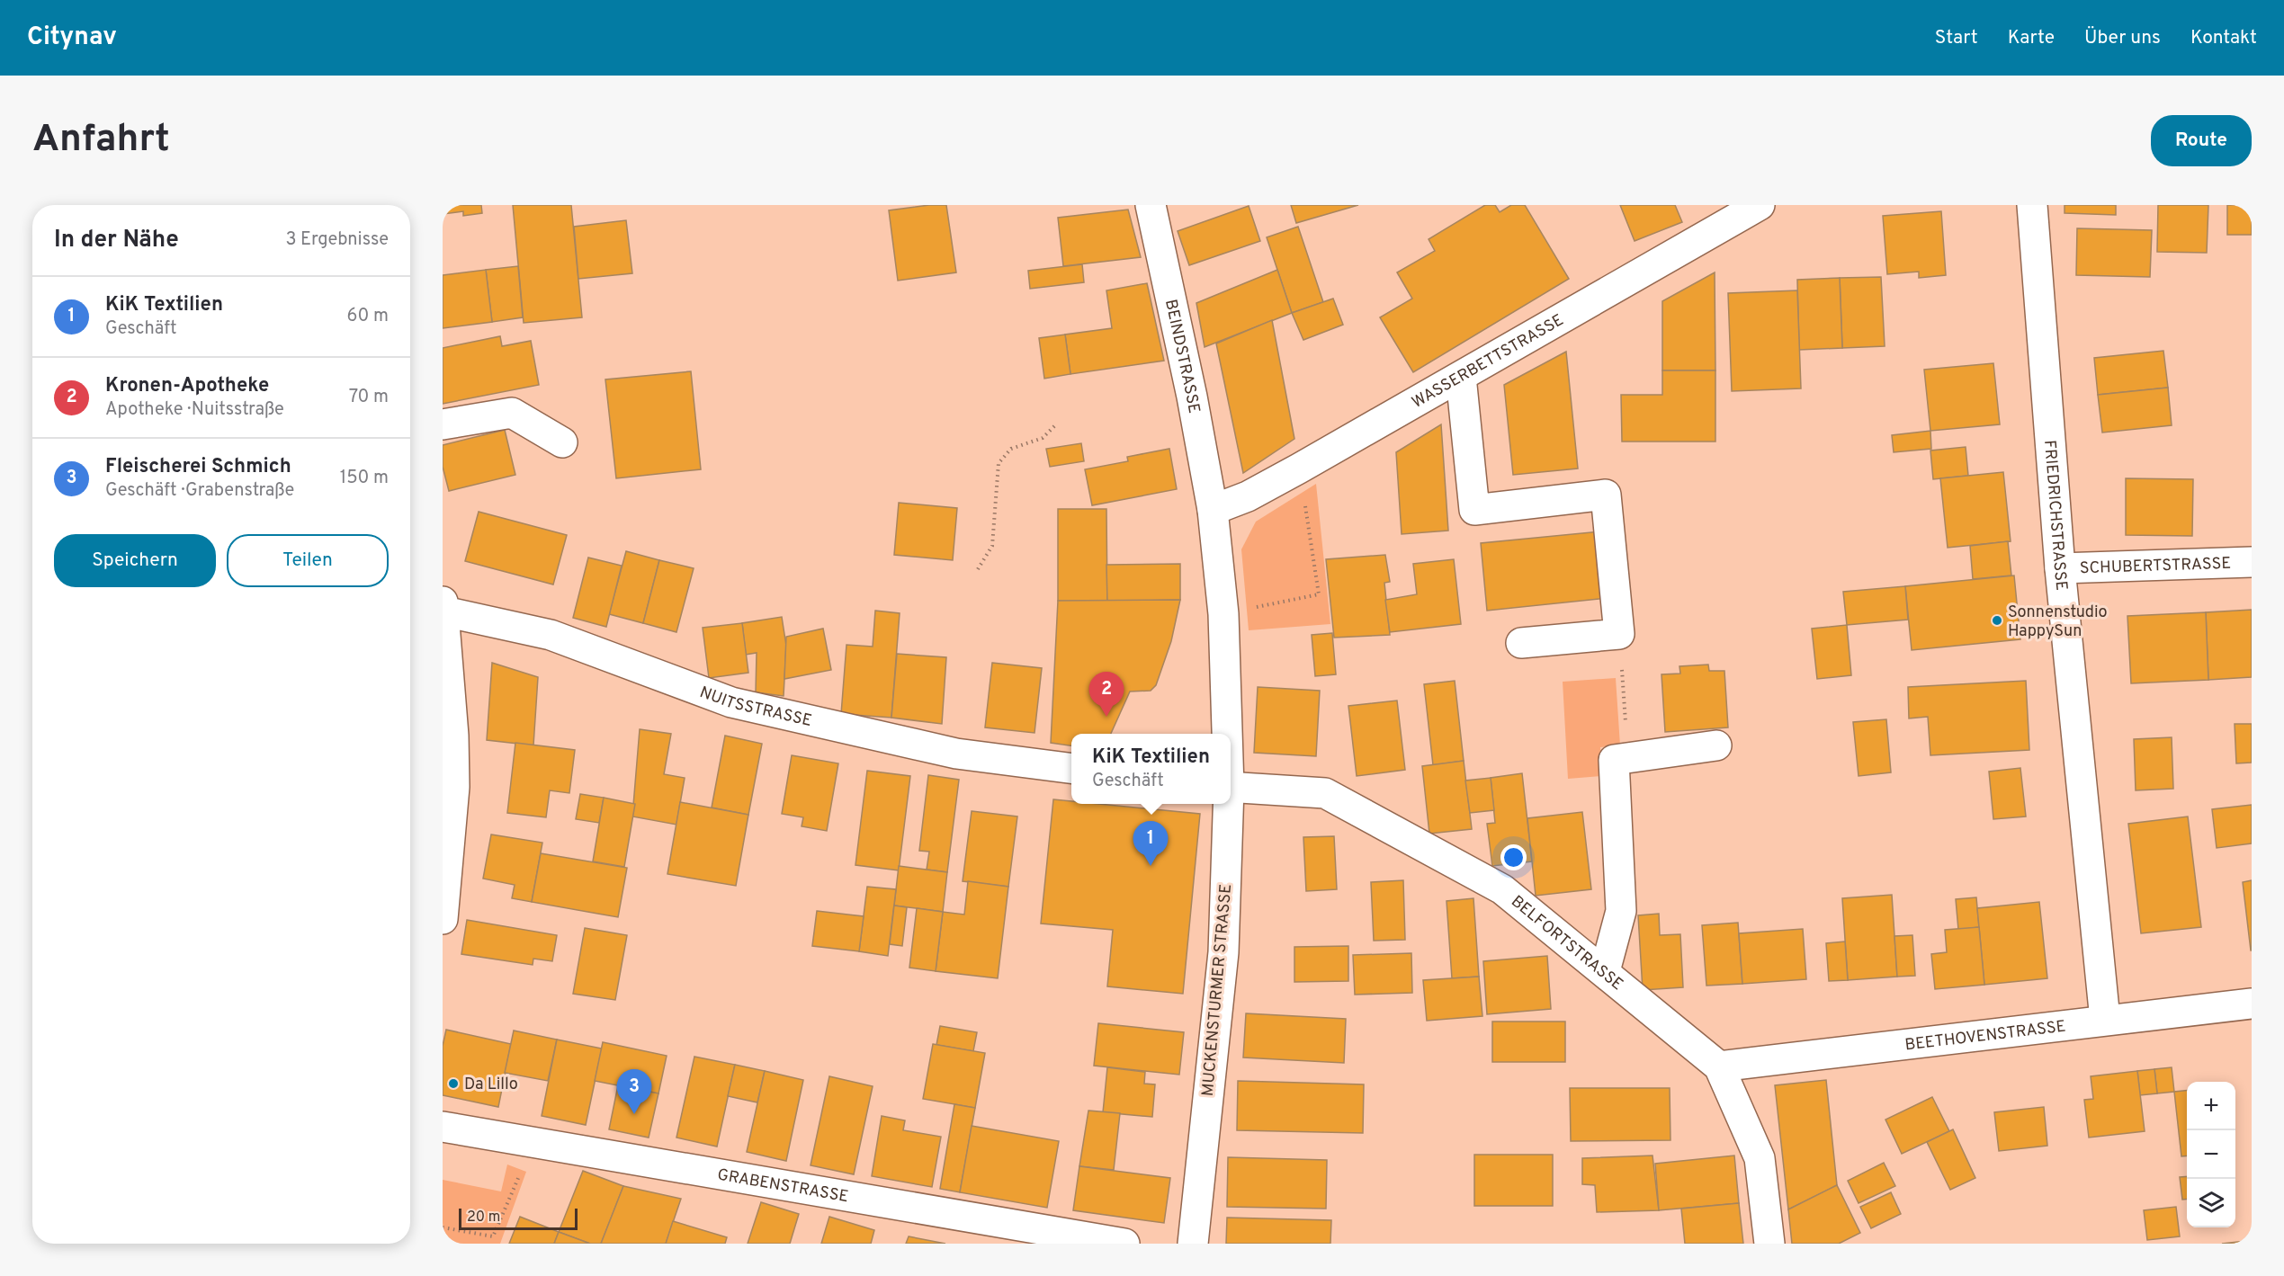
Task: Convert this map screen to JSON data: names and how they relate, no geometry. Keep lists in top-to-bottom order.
{
  "streets": {
    "street": [
      "BEINDSTRASSE",
      "WASSERBETTSTRASSE",
      "FRIEDRICHSTRASSE",
      "SCHUBERTSTRASSE",
      "NUITSSTRASSE",
      "BELFORTSTRASSE",
      "MUCKENSTURMER STRASSE",
      "BEETHOVENSTRASSE",
      "GRABENSTRASSE"
    ]
  },
  "crossings": [
    ["BEINDSTRASSE", "WASSERBETTSTRASSE"],
    ["BEINDSTRASSE", "MUCKENSTURMER STRASSE"],
    ["WASSERBETTSTRASSE", "MUCKENSTURMER STRASSE"],
    ["FRIEDRICHSTRASSE", "SCHUBERTSTRASSE"],
    ["FRIEDRICHSTRASSE", "BEETHOVENSTRASSE"],
    ["BELFORTSTRASSE", "BEETHOVENSTRASSE"]
  ],
  "places": ["Sonnenstudio HappySun", "Da Lillo"],
  "scale_bar": "20 m",
  "page": {
    "header": "Citynav",
    "nav": [
      "Start",
      "Karte",
      "Über uns",
      "Kontakt"
    ],
    "buttons": [
      "Route",
      ["Speichern", "Teilen"]
    ],
    "title": "Anfahrt",
    "heading": ["In der Nähe", "3 Ergebnisse"],
    "list": [
      {
        "mark": "1",
        "name": "KiK Textilien",
        "note": "Geschäft",
        "value": "60 m"
      },
      {
        "mark": "2",
        "name": "Kronen-Apotheke",
        "note": "Apotheke · Nuitsstraße",
        "value": "70 m"
      },
      {
        "mark": "3",
        "name": "Fleischerei Schmich",
        "note": "Geschäft · Grabenstraße",
        "value": "150 m"
      }
    ],
    "pins": ["2", "1", "3"],
    "popup": ["KiK Textilien", "Geschäft"],
    "map_buttons": ["+", "−"],
    "scale": "20 m"
  }
}
